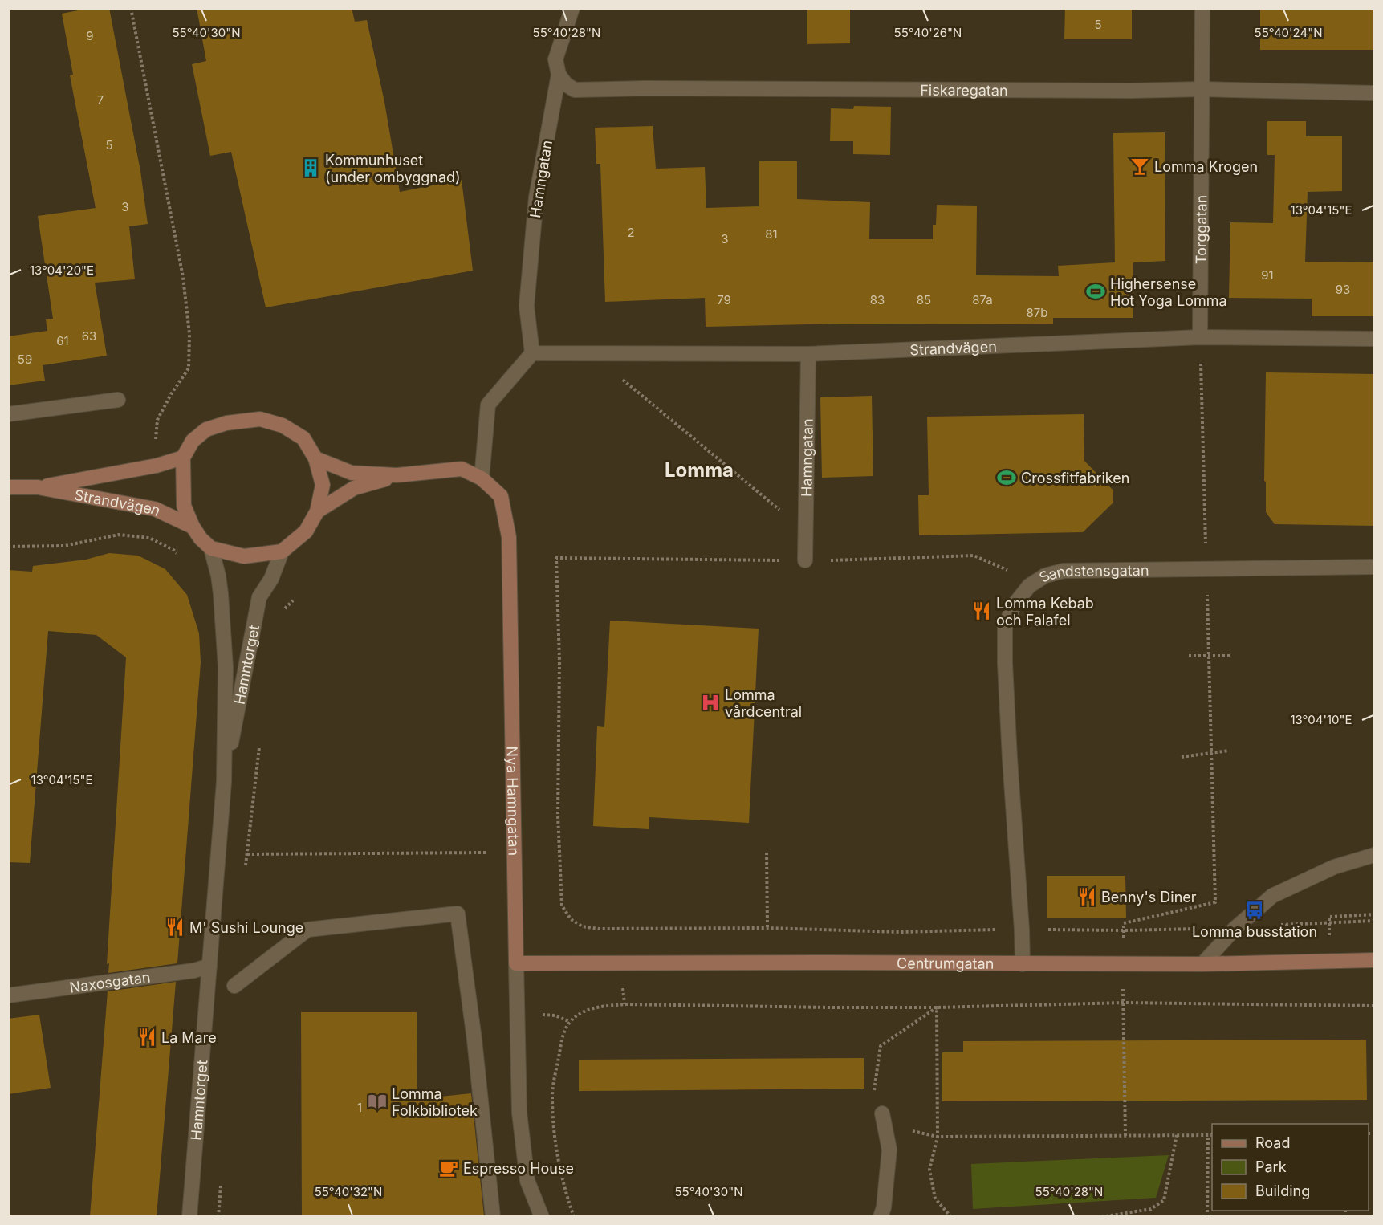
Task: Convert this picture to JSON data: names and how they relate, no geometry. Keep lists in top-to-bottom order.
{
  "streets": {
    "street": [
      "Fiskaregatan",
      "Hamngatan",
      "Torggatan",
      "Strandvägen",
      "Sandstensgatan",
      "Hamntorget",
      "Nya Hamngatan",
      "Centrumgatan",
      "Naxosgatan"
    ]
  },
  "crossings": [
    ["Fiskaregatan", "Hamngatan"],
    ["Fiskaregatan", "Torggatan"],
    ["Hamngatan", "Strandvägen"],
    ["Torggatan", "Strandvägen"],
    ["Strandvägen", "Hamntorget"],
    ["Strandvägen", "Nya Hamngatan"],
    ["Sandstensgatan", "Centrumgatan"],
    ["Hamntorget", "Nya Hamngatan"],
    ["Hamntorget", "Naxosgatan"],
    ["Nya Hamngatan", "Centrumgatan"]
  ],
  "districts": ["Lomma"],
  "places": {
    "bar": ["Lomma Krogen"],
    "building": ["Kommunhuset (under ombyggnad)"],
    "sports": ["Highersense Hot Yoga Lomma", "Crossfitfabriken"],
    "restaurant": [
      "Lomma Kebab och Falafel",
      "Benny's Diner",
      "M' Sushi Lounge",
      "La Mare"
    ],
    "hospital": ["Lomma vårdcentral"],
    "bus stop": ["Lomma busstation"],
    "library": ["Lomma Folkbibliotek"],
    "cafe": ["Espresso House"]
  },
  "house_numbers": [
    "5",
    "9",
    "7",
    "5",
    "3",
    "2",
    "81",
    "3",
    "91",
    "93",
    "79",
    "83",
    "85",
    "87a",
    "87b",
    "63",
    "61",
    "59",
    "1"
  ],
  "legend": ["Road", "Park", "Building"],
  "coordinates": [
    "55°40'30\"N",
    "55°40'28\"N",
    "55°40'26\"N",
    "55°40'24\"N",
    "13°04'15\"E",
    "13°04'20\"E",
    "13°04'10\"E",
    "55°40'32\"N"
  ]
}
